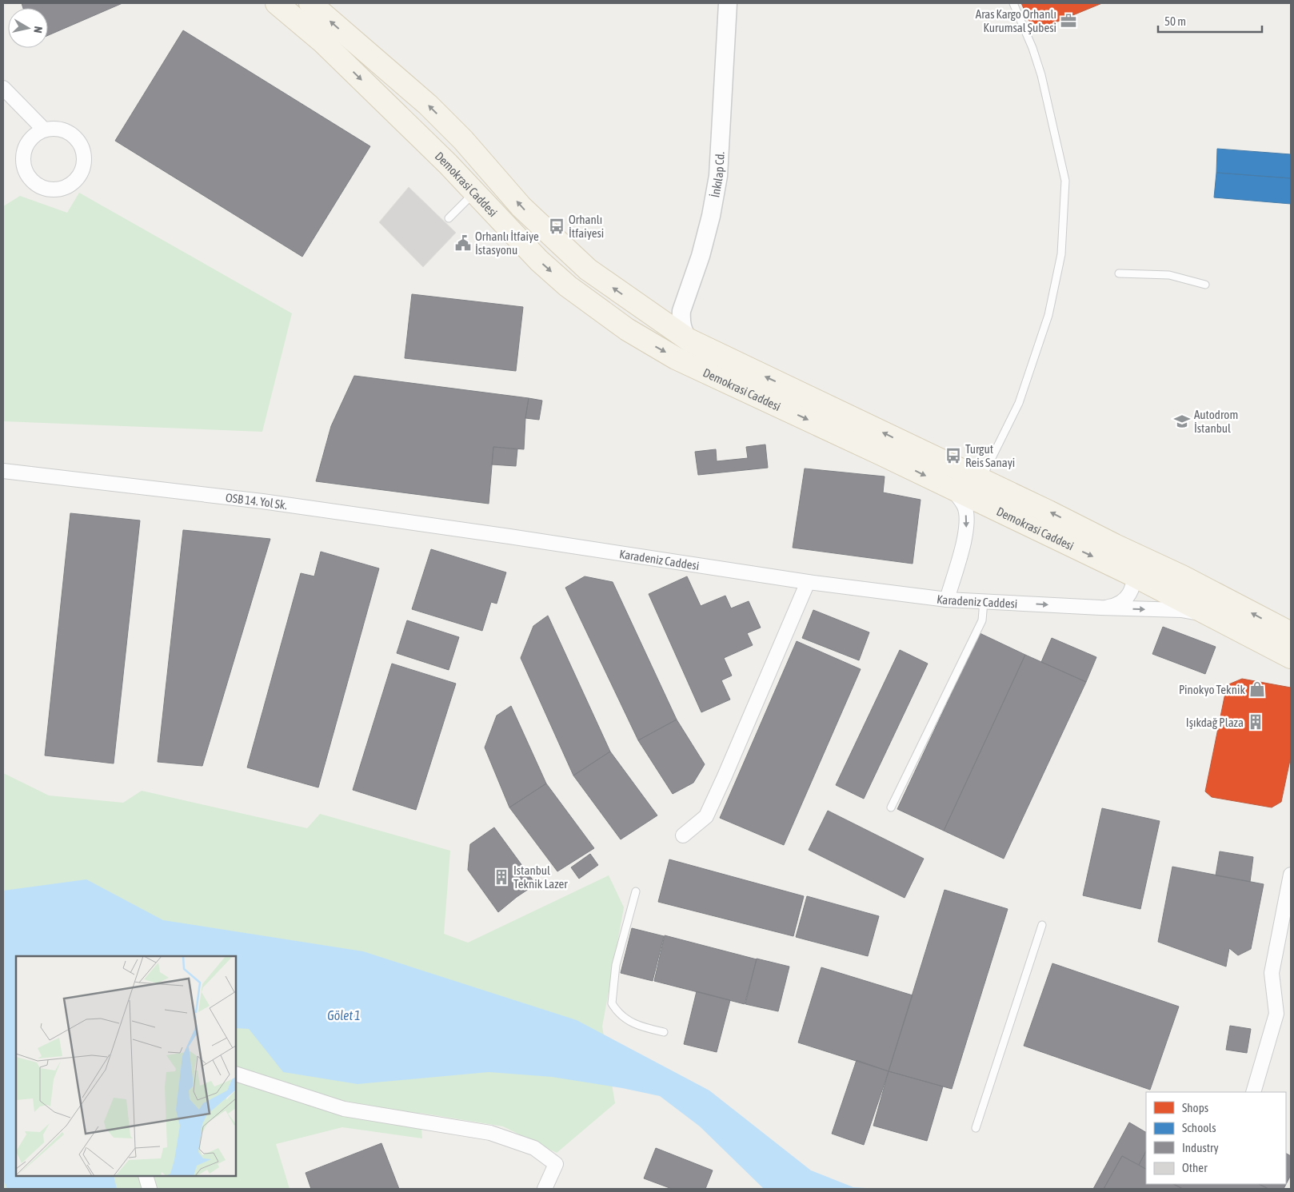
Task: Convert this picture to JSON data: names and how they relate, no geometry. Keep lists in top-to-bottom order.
{
  "streets": {
    "main road": ["Demokrasi Caddesi"],
    "street": ["İnkılap Cd.", "OSB 14. Yol Sk.", "Karadeniz Caddesi"]
  },
  "crossings": [
    ["İnkılap Cd.", "Demokrasi Caddesi"],
    ["Demokrasi Caddesi", "Karadeniz Caddesi"],
    ["OSB 14. Yol Sk.", "Karadeniz Caddesi"]
  ],
  "water": ["Gölet 1"],
  "places": {
    "office": ["Aras Kargo Orhanlı Kurumsal Şubesi"],
    "bus stop": ["Orhanlı İtfaiyesi", "Turgut Reis Sanayi"],
    "public building": ["Orhanlı İtfaiye İstasyonu"],
    "school or university": ["Autodrom İstanbul"],
    "shop": ["Pinokyo Teknik"],
    "building": ["Işıkdağ Plaza", "Istanbul Teknik Lazer"]
  },
  "legend": [
    "Shops",
    "Schools",
    "Industry",
    "Other"
  ],
  "scale_bar": "50 m",
  "north": "right"
}
